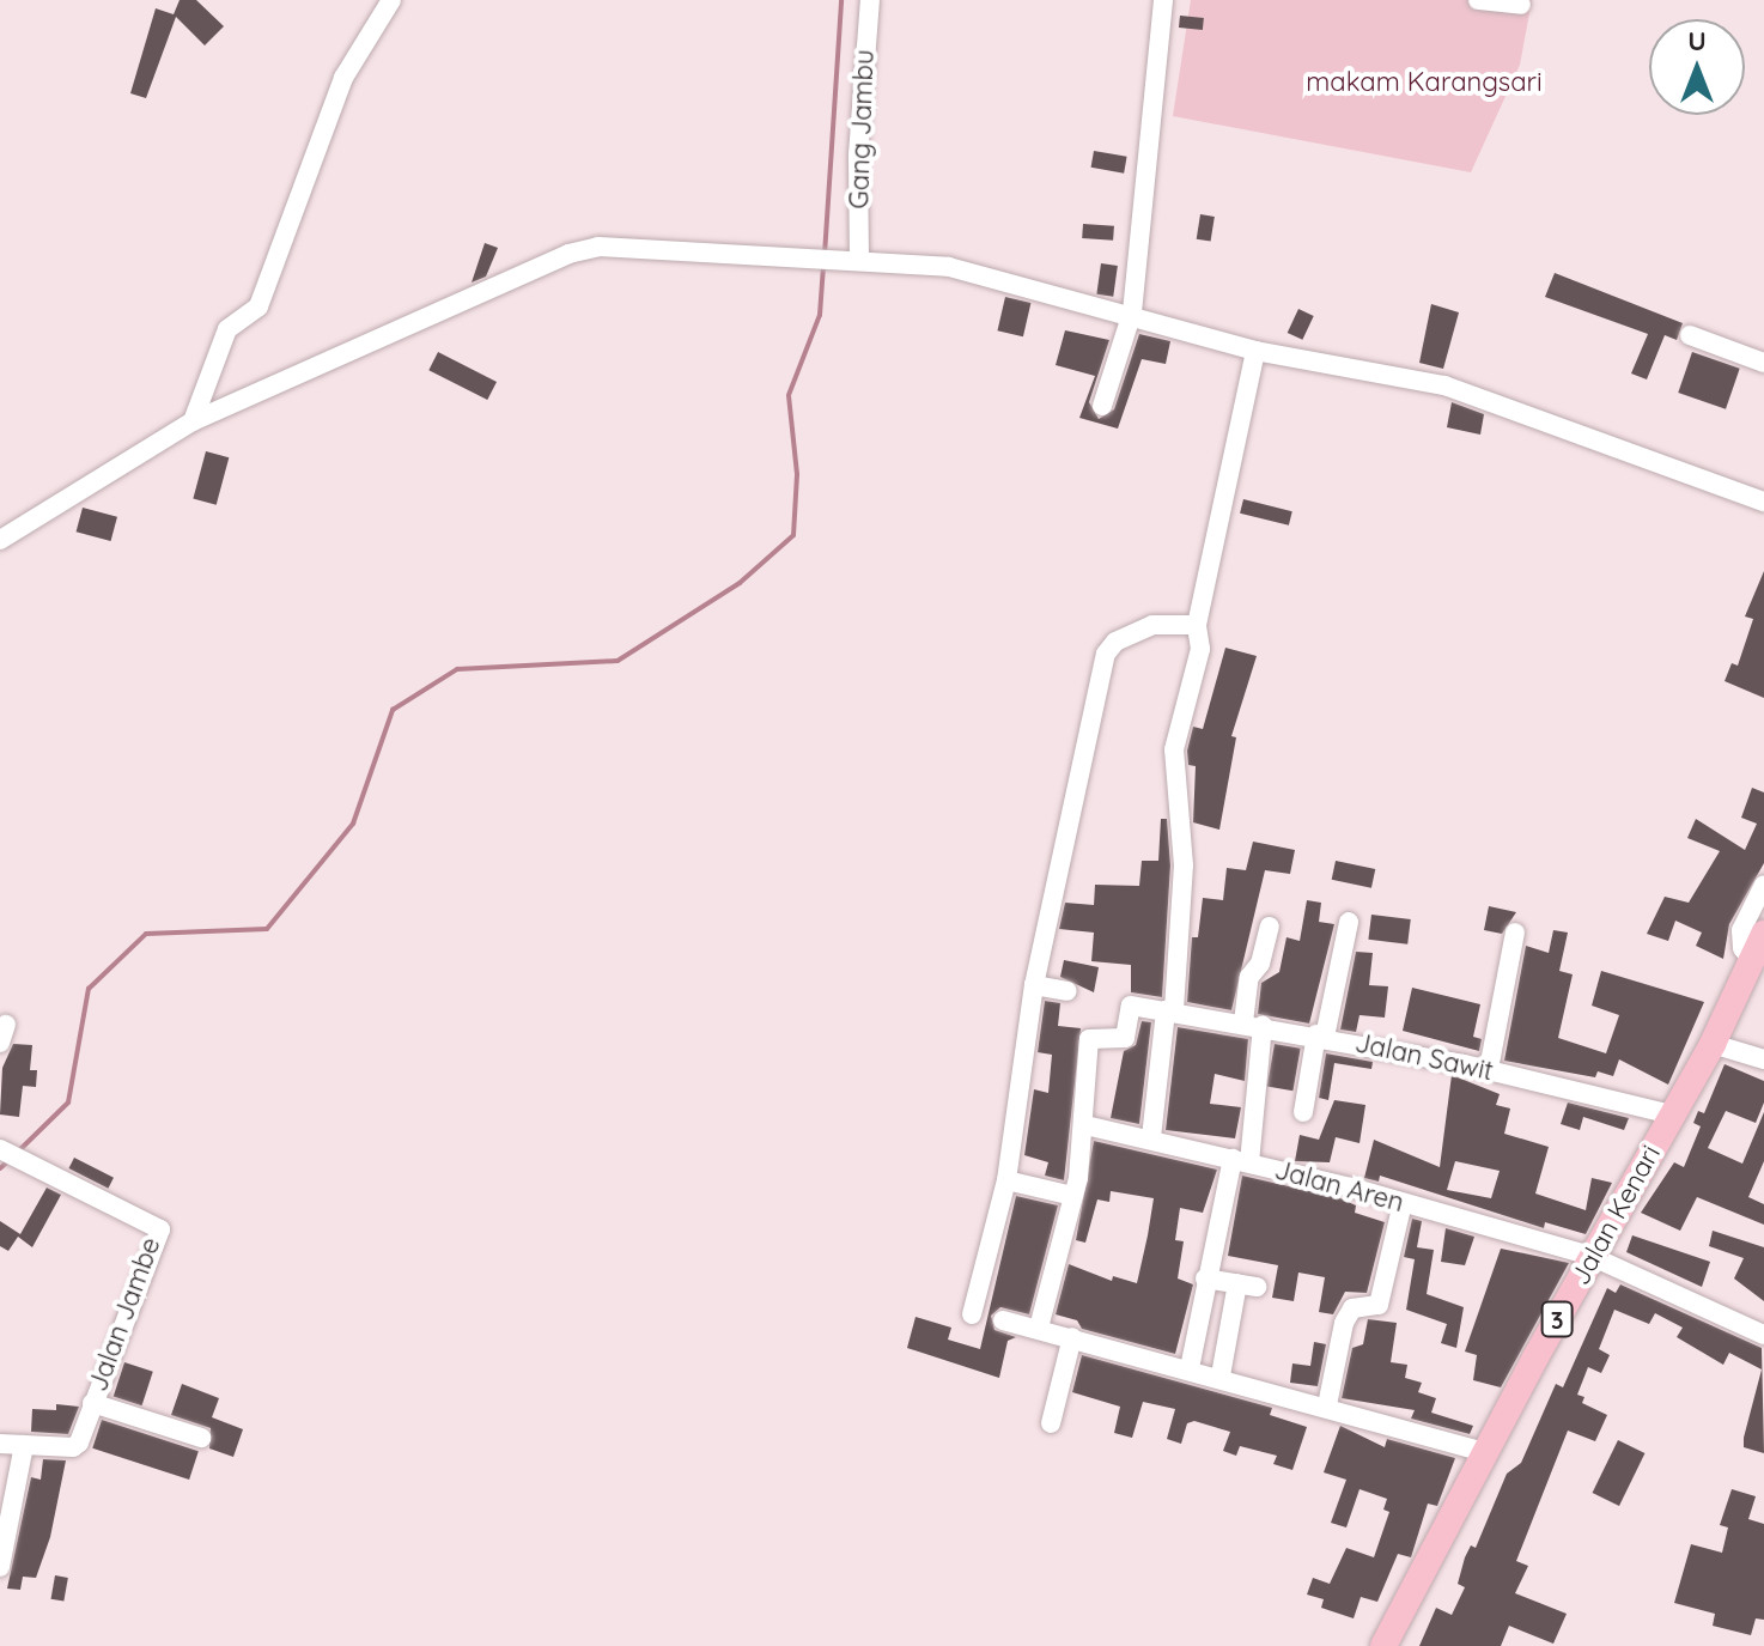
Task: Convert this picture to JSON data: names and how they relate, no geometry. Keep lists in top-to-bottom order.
{
  "streets": {
    "highway": ["Jalan Kenari", "3"],
    "street": [
      "Gang Jambu",
      "Jalan Sawit",
      "Jalan Aren",
      "Jalan Jambe"
    ]
  },
  "crossings": [
    ["Jalan Sawit", "Jalan Kenari"],
    ["Jalan Aren", "Jalan Kenari"]
  ],
  "parks": ["makam Karangsari"],
  "north": "top"
}
